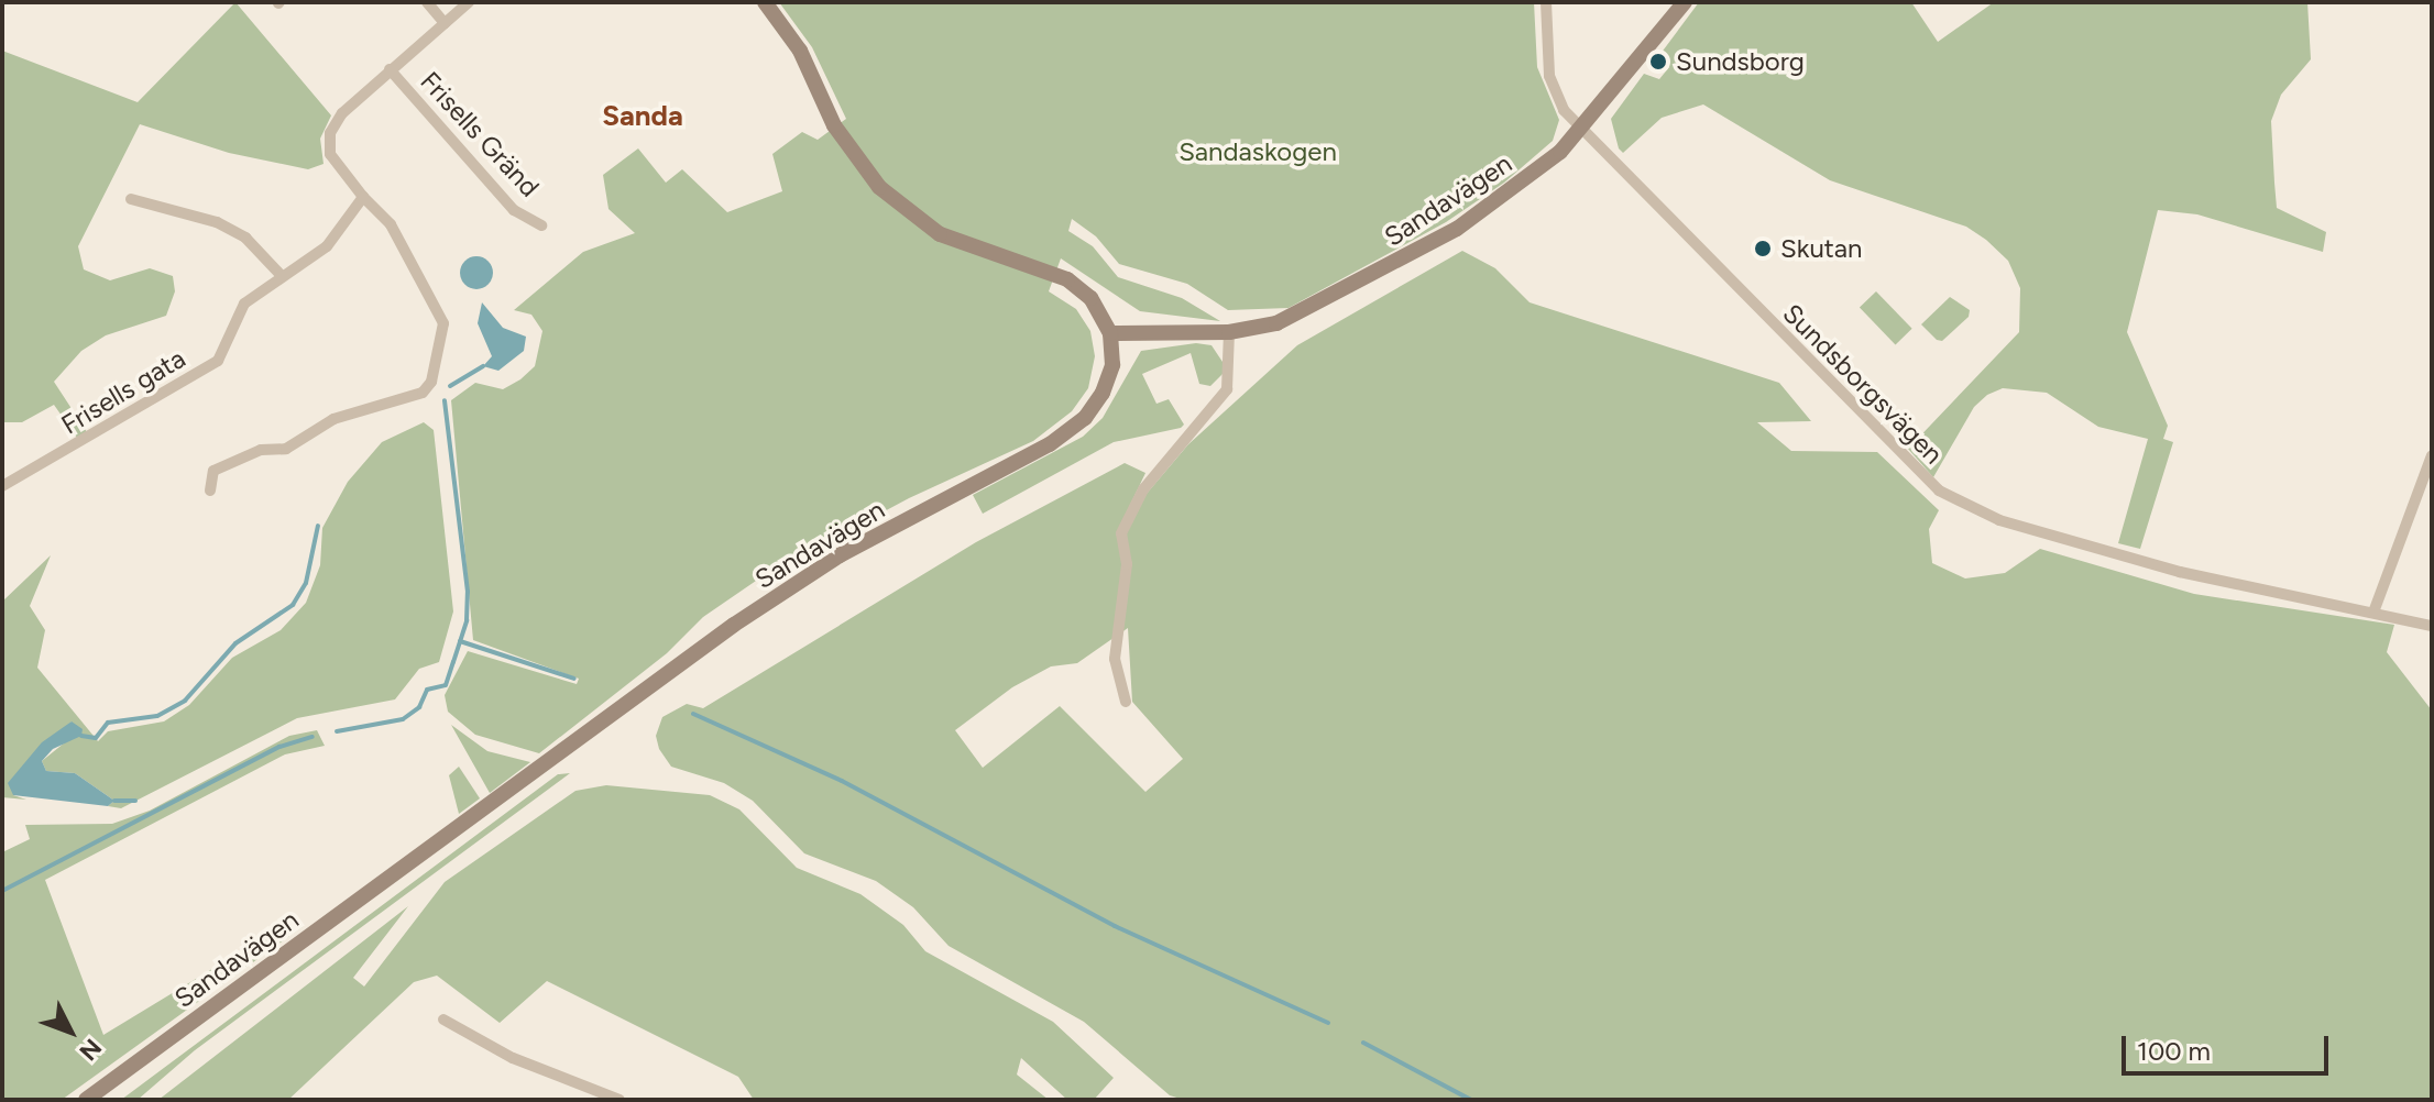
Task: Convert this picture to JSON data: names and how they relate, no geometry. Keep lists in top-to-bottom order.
{
  "streets": {
    "street": [
      "Frisells Gränd",
      "Sandavägen",
      "Sundsborgsvägen",
      "Frisells gata"
    ]
  },
  "crossings": [
    ["Sandavägen", "Sundsborgsvägen"]
  ],
  "districts": ["Sanda"],
  "parks": ["Sandaskogen"],
  "places": ["Sundsborg", "Skutan"],
  "scale_bar": "100 m",
  "north": "bottom right"
}
